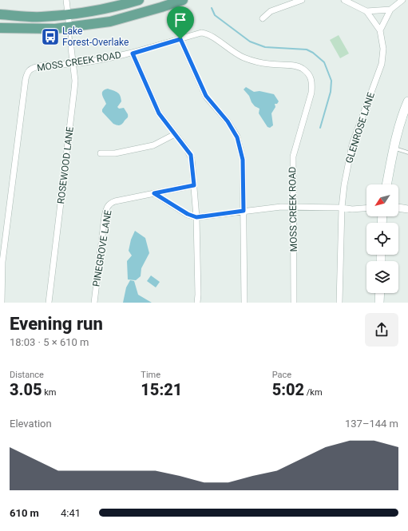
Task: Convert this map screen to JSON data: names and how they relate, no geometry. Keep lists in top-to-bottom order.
{
  "streets": {
    "street": [
      "MOSS CREEK ROAD",
      "GLENROSE LANE",
      "ROSEWOOD LANE",
      "PINEGROVE LANE"
    ]
  },
  "crossings": [
    ["MOSS CREEK ROAD", "ROSEWOOD LANE"]
  ],
  "places": {
    "bus stop": ["Lake Forest-Overlake"]
  },
  "north": "bottom left",
  "page": {
    "heading": ["Evening run", "18:03 · 5 × 610 m"],
    "stats": [
      ["Distance", "3.05 km"],
      ["Time", "15:21"],
      ["Pace", "5:02 /km"]
    ],
    "chart": ["Elevation", "137–144 m"],
    "list": [
      {
        "name": "610 m",
        "note": "4:41"
      }
    ]
  }
}
